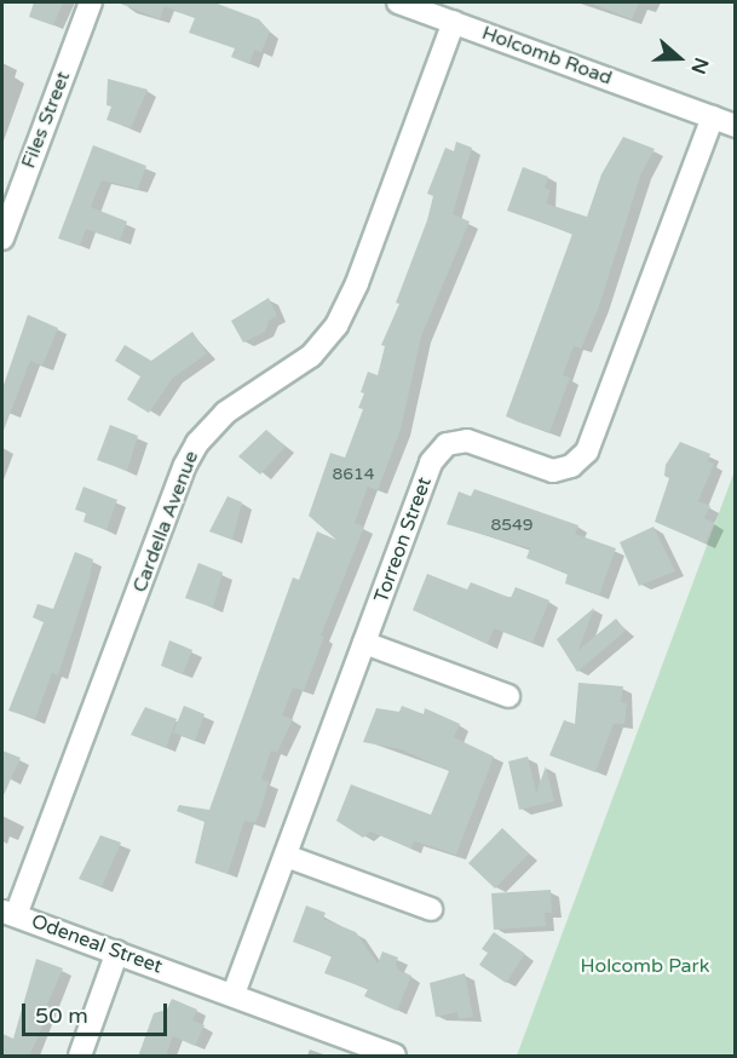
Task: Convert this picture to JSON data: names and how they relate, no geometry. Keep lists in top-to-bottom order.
{
  "streets": {
    "street": [
      "Holcomb Road",
      "Files Street",
      "Cardella Avenue",
      "Torreon Street",
      "Odeneal Street"
    ]
  },
  "crossings": [
    ["Holcomb Road", "Cardella Avenue"],
    ["Holcomb Road", "Torreon Street"],
    ["Cardella Avenue", "Odeneal Street"],
    ["Torreon Street", "Odeneal Street"]
  ],
  "parks": ["Holcomb Park"],
  "house_numbers": ["8614", "8549"],
  "scale_bar": "50 m",
  "north": "right"
}
